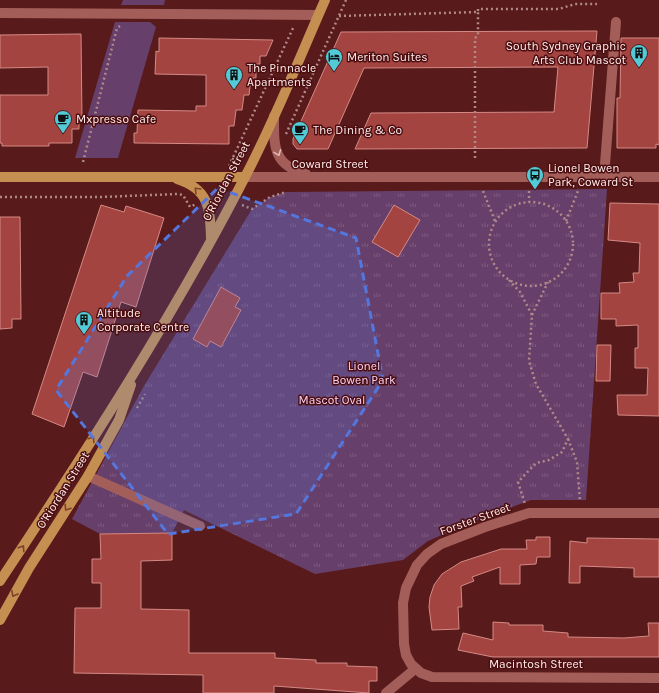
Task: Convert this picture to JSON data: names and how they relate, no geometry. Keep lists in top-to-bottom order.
{
  "streets": {
    "main road": ["Coward Street", "O'Riordan Street"],
    "street": ["Forster Street", "Macintosh Street"]
  },
  "crossings": [
    ["Coward Street", "O'Riordan Street"],
    ["Forster Street", "Macintosh Street"]
  ],
  "parks": ["Lionel Bowen Park", "Mascot Oval"],
  "places": {
    "building": ["South Sydney Graphic Arts Club Mascot", "The Pinnacle Apartments", "Altitude Corporate Centre"],
    "hotel": ["Meriton Suites"],
    "cafe": ["Mxpresso Cafe", "The Dining & Co"],
    "bus stop": ["Lionel Bowen Park, Coward St"]
  }
}
